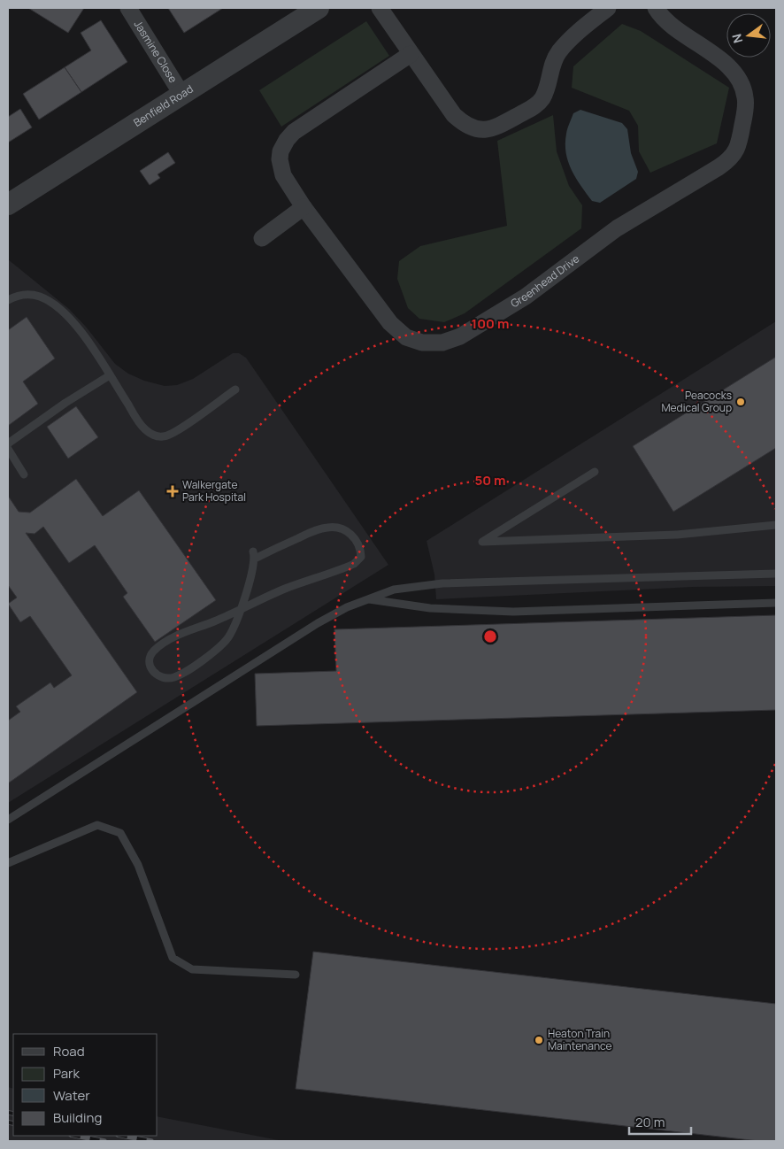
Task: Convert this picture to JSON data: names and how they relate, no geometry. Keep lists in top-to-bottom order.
{
  "streets": {
    "street": ["Jasmine Close", "Benfield Road", "Greenhead Drive"]
  },
  "crossings": [
    ["Jasmine Close", "Benfield Road"]
  ],
  "places": {
    "other": ["Peacocks Medical Group", "Heaton Train Maintenance"],
    "health": ["Walkergate Park Hospital"]
  },
  "legend": [
    "Road",
    "Park",
    "Water",
    "Building"
  ],
  "scale_bar": "20 m",
  "north": "left",
  "rings": ["100 m", "50 m"]
}
